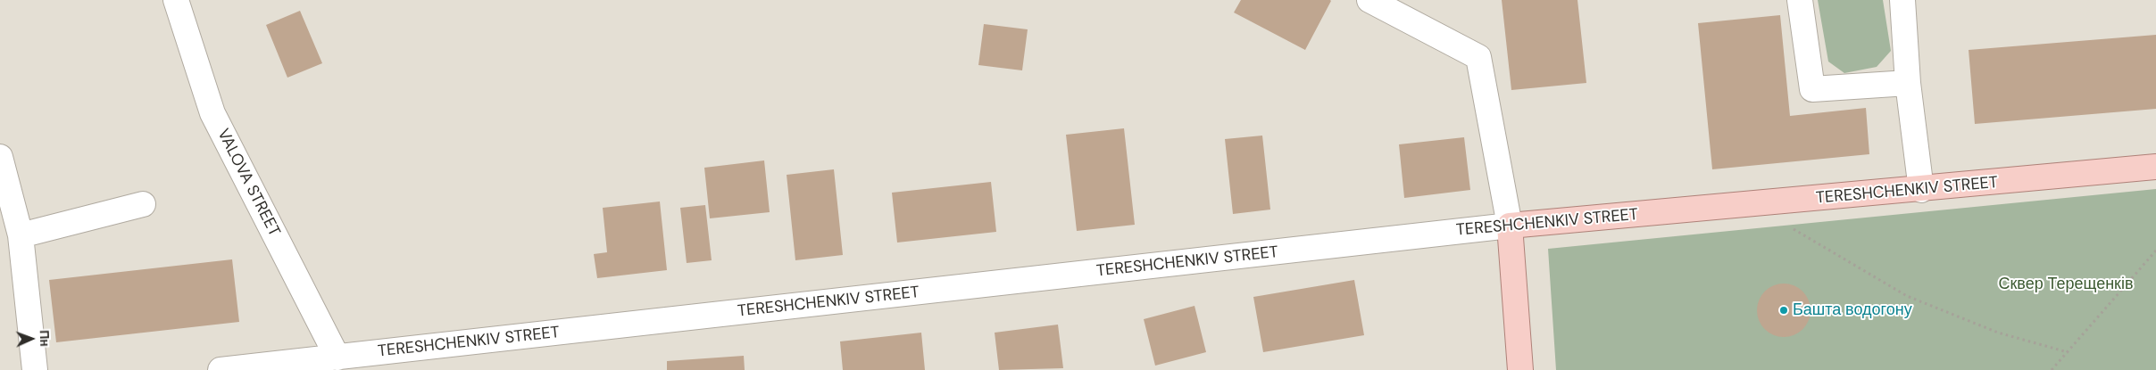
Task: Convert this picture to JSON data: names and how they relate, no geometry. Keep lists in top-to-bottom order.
{
  "streets": {
    "main road": ["TERESHCHENKIV STREET"],
    "street": ["VALOVA STREET"]
  },
  "crossings": [
    ["VALOVA STREET", "TERESHCHENKIV STREET"]
  ],
  "parks": ["Сквер Терещенків"],
  "places": ["Башта водогону"],
  "north": "right"
}
